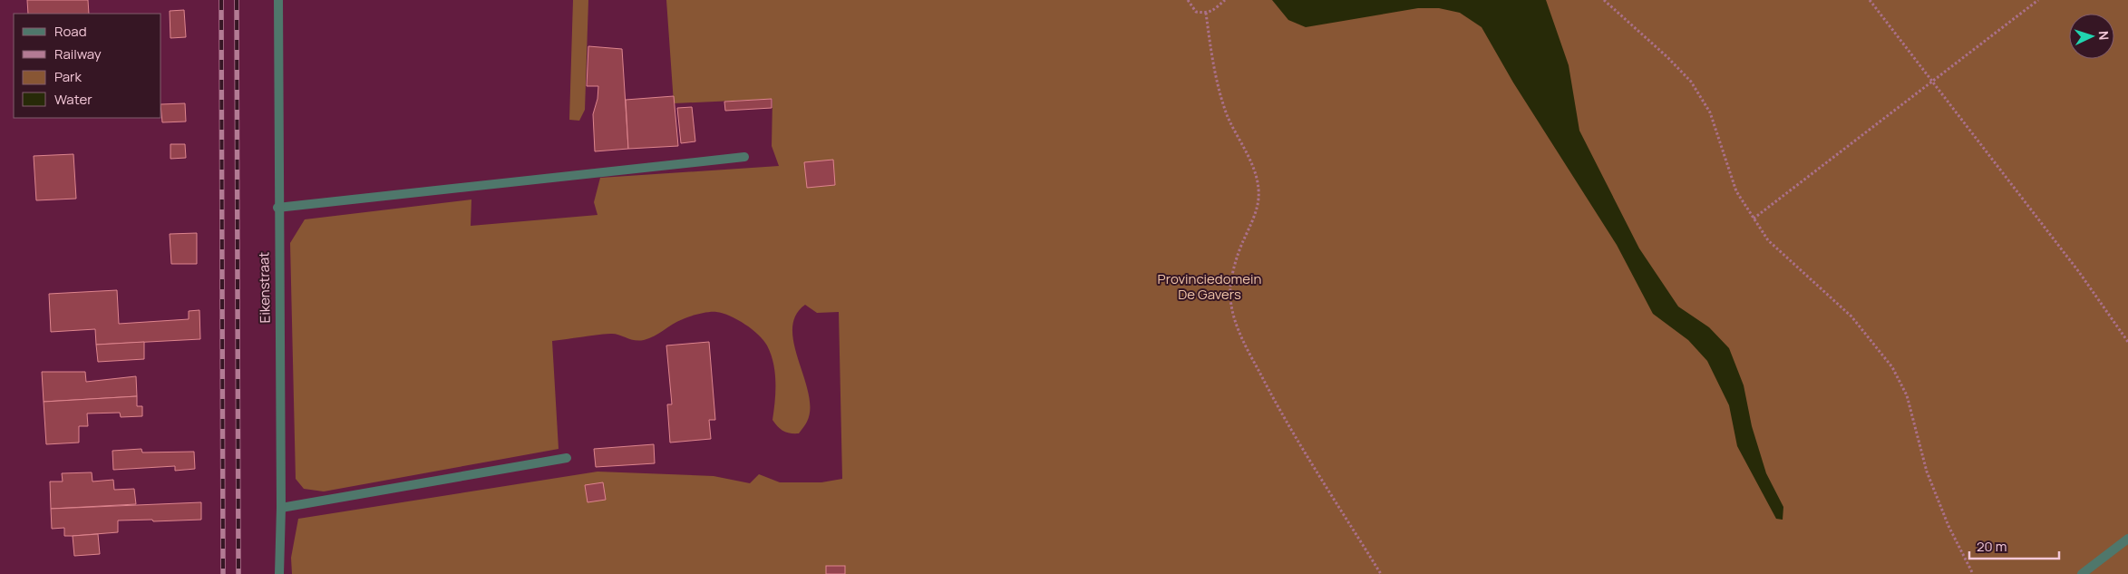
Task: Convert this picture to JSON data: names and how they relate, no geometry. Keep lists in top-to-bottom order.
{
  "streets": {
    "street": ["Eikenstraat"]
  },
  "parks": ["Provinciedomein De Gavers"],
  "legend": [
    "Road",
    "Railway",
    "Park",
    "Water"
  ],
  "scale_bar": "20 m",
  "north": "right"
}
